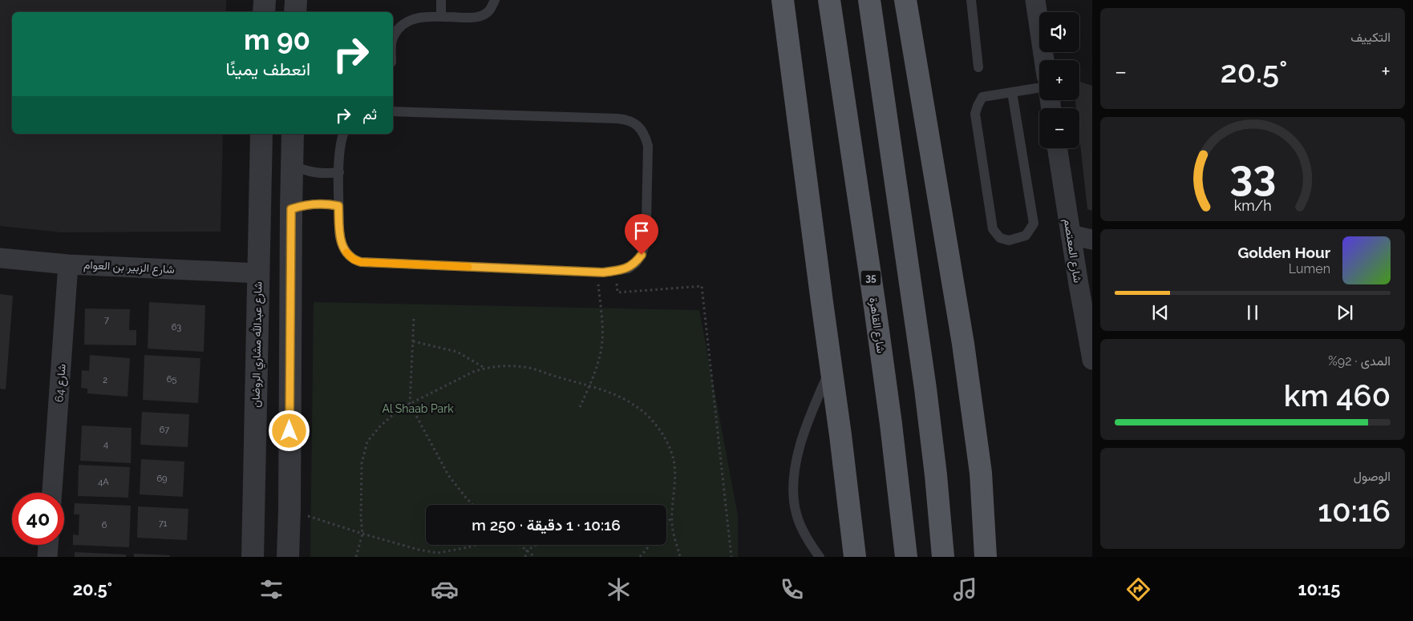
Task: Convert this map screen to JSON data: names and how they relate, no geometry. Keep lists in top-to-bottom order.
{
  "streets": {
    "main road": ["35", "شارع القاهرة"],
    "street": [
      "شارع المعتصم",
      "شارع الزبير بن العوام",
      "شارع عبدالله مشاري الروضان",
      "شارع 64"
    ]
  },
  "crossings": [
    ["شارع الزبير بن العوام", "شارع عبدالله مشاري الروضان"],
    ["شارع الزبير بن العوام", "شارع 64"]
  ],
  "parks": ["Al Shaab Park"],
  "house_numbers": [
    "7",
    "63",
    "65",
    "2",
    "67",
    "4",
    "69",
    "4A",
    "71",
    "6"
  ],
  "page": {
    "tile": [
      "التكييف",
      ["المدى · 92%", "460 km"],
      ["الوصول", "10:16"]
    ],
    "map_buttons": ["+", "−"],
    "turn": ["90 m", "انعطف يمينًا"],
    "heat": ["−", "20.5°", "+"],
    "then": "ثم",
    "song": ["Golden Hour", "Lumen"],
    "limit": "40",
    "trip": "10:16 · 1 دقيقة · 250 m",
    "tabs": ["10:15", "20.5°"],
    "gauge": ["33", "km/h"]
  }
}
